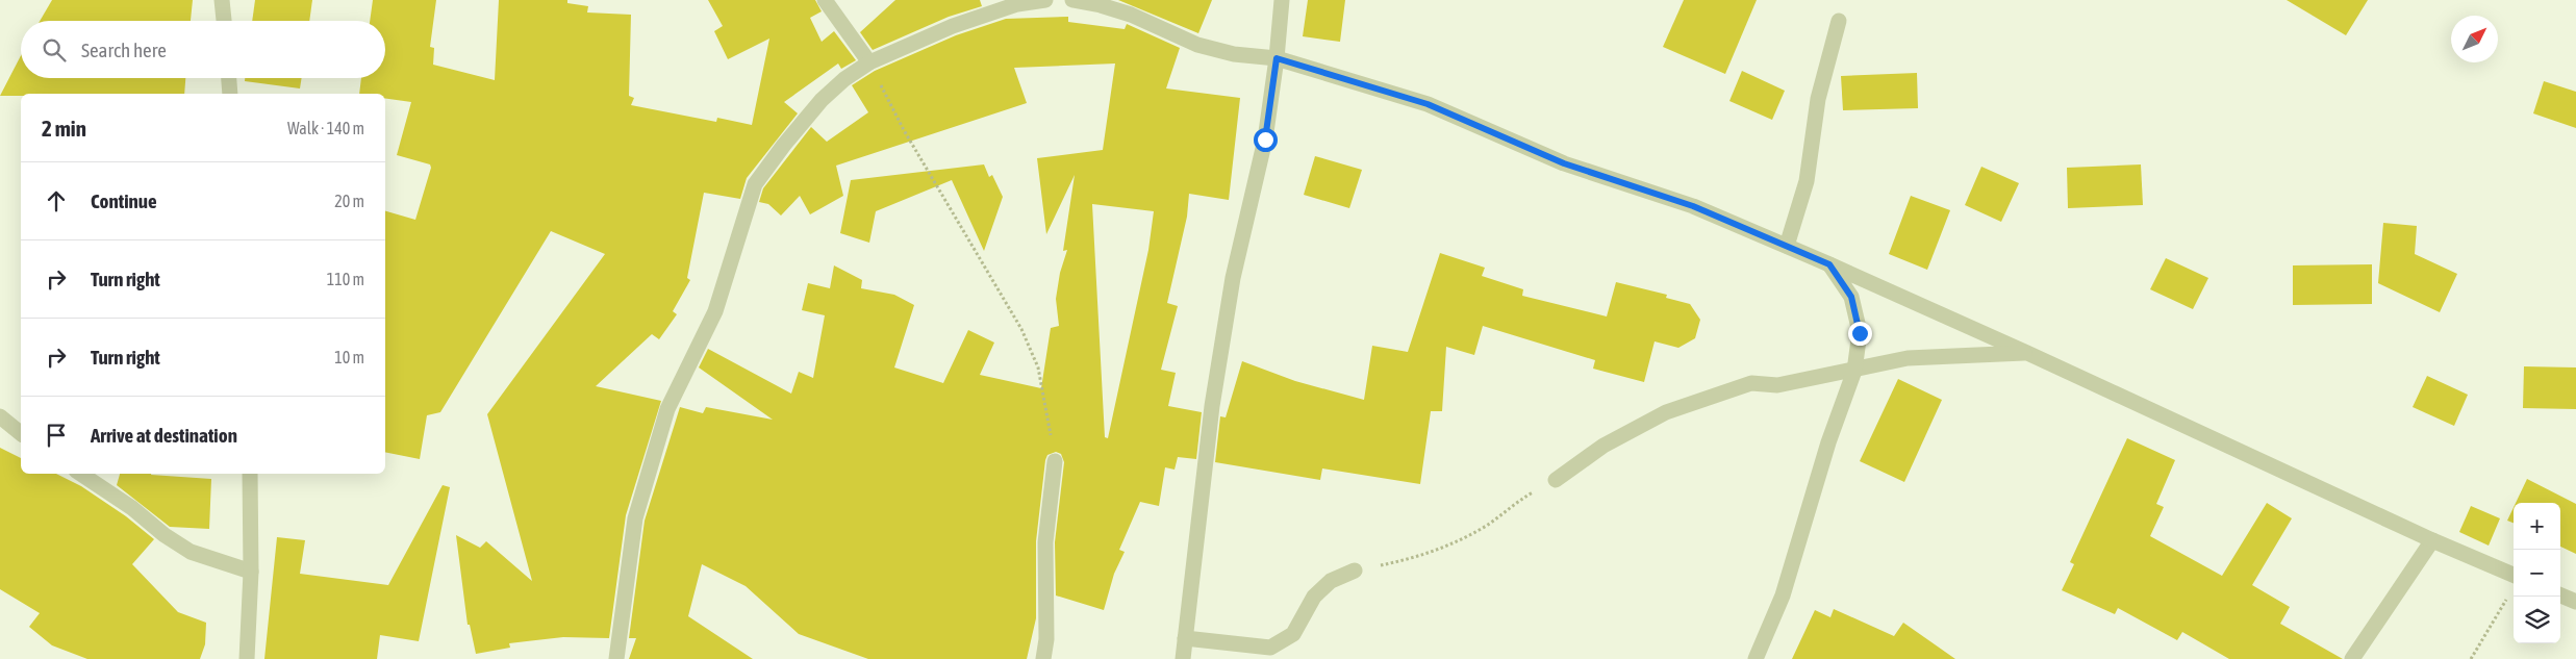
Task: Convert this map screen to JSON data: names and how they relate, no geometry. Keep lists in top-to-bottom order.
{
  "north": "top right",
  "page": {
    "search": "Search here",
    "heading": ["2 min", "Walk · 140 m"],
    "list": [
      ["Continue", "20 m"],
      ["Turn right", "110 m"],
      ["Turn right", "10 m"],
      "Arrive at destination"
    ],
    "map_buttons": ["+", "−"]
  }
}
